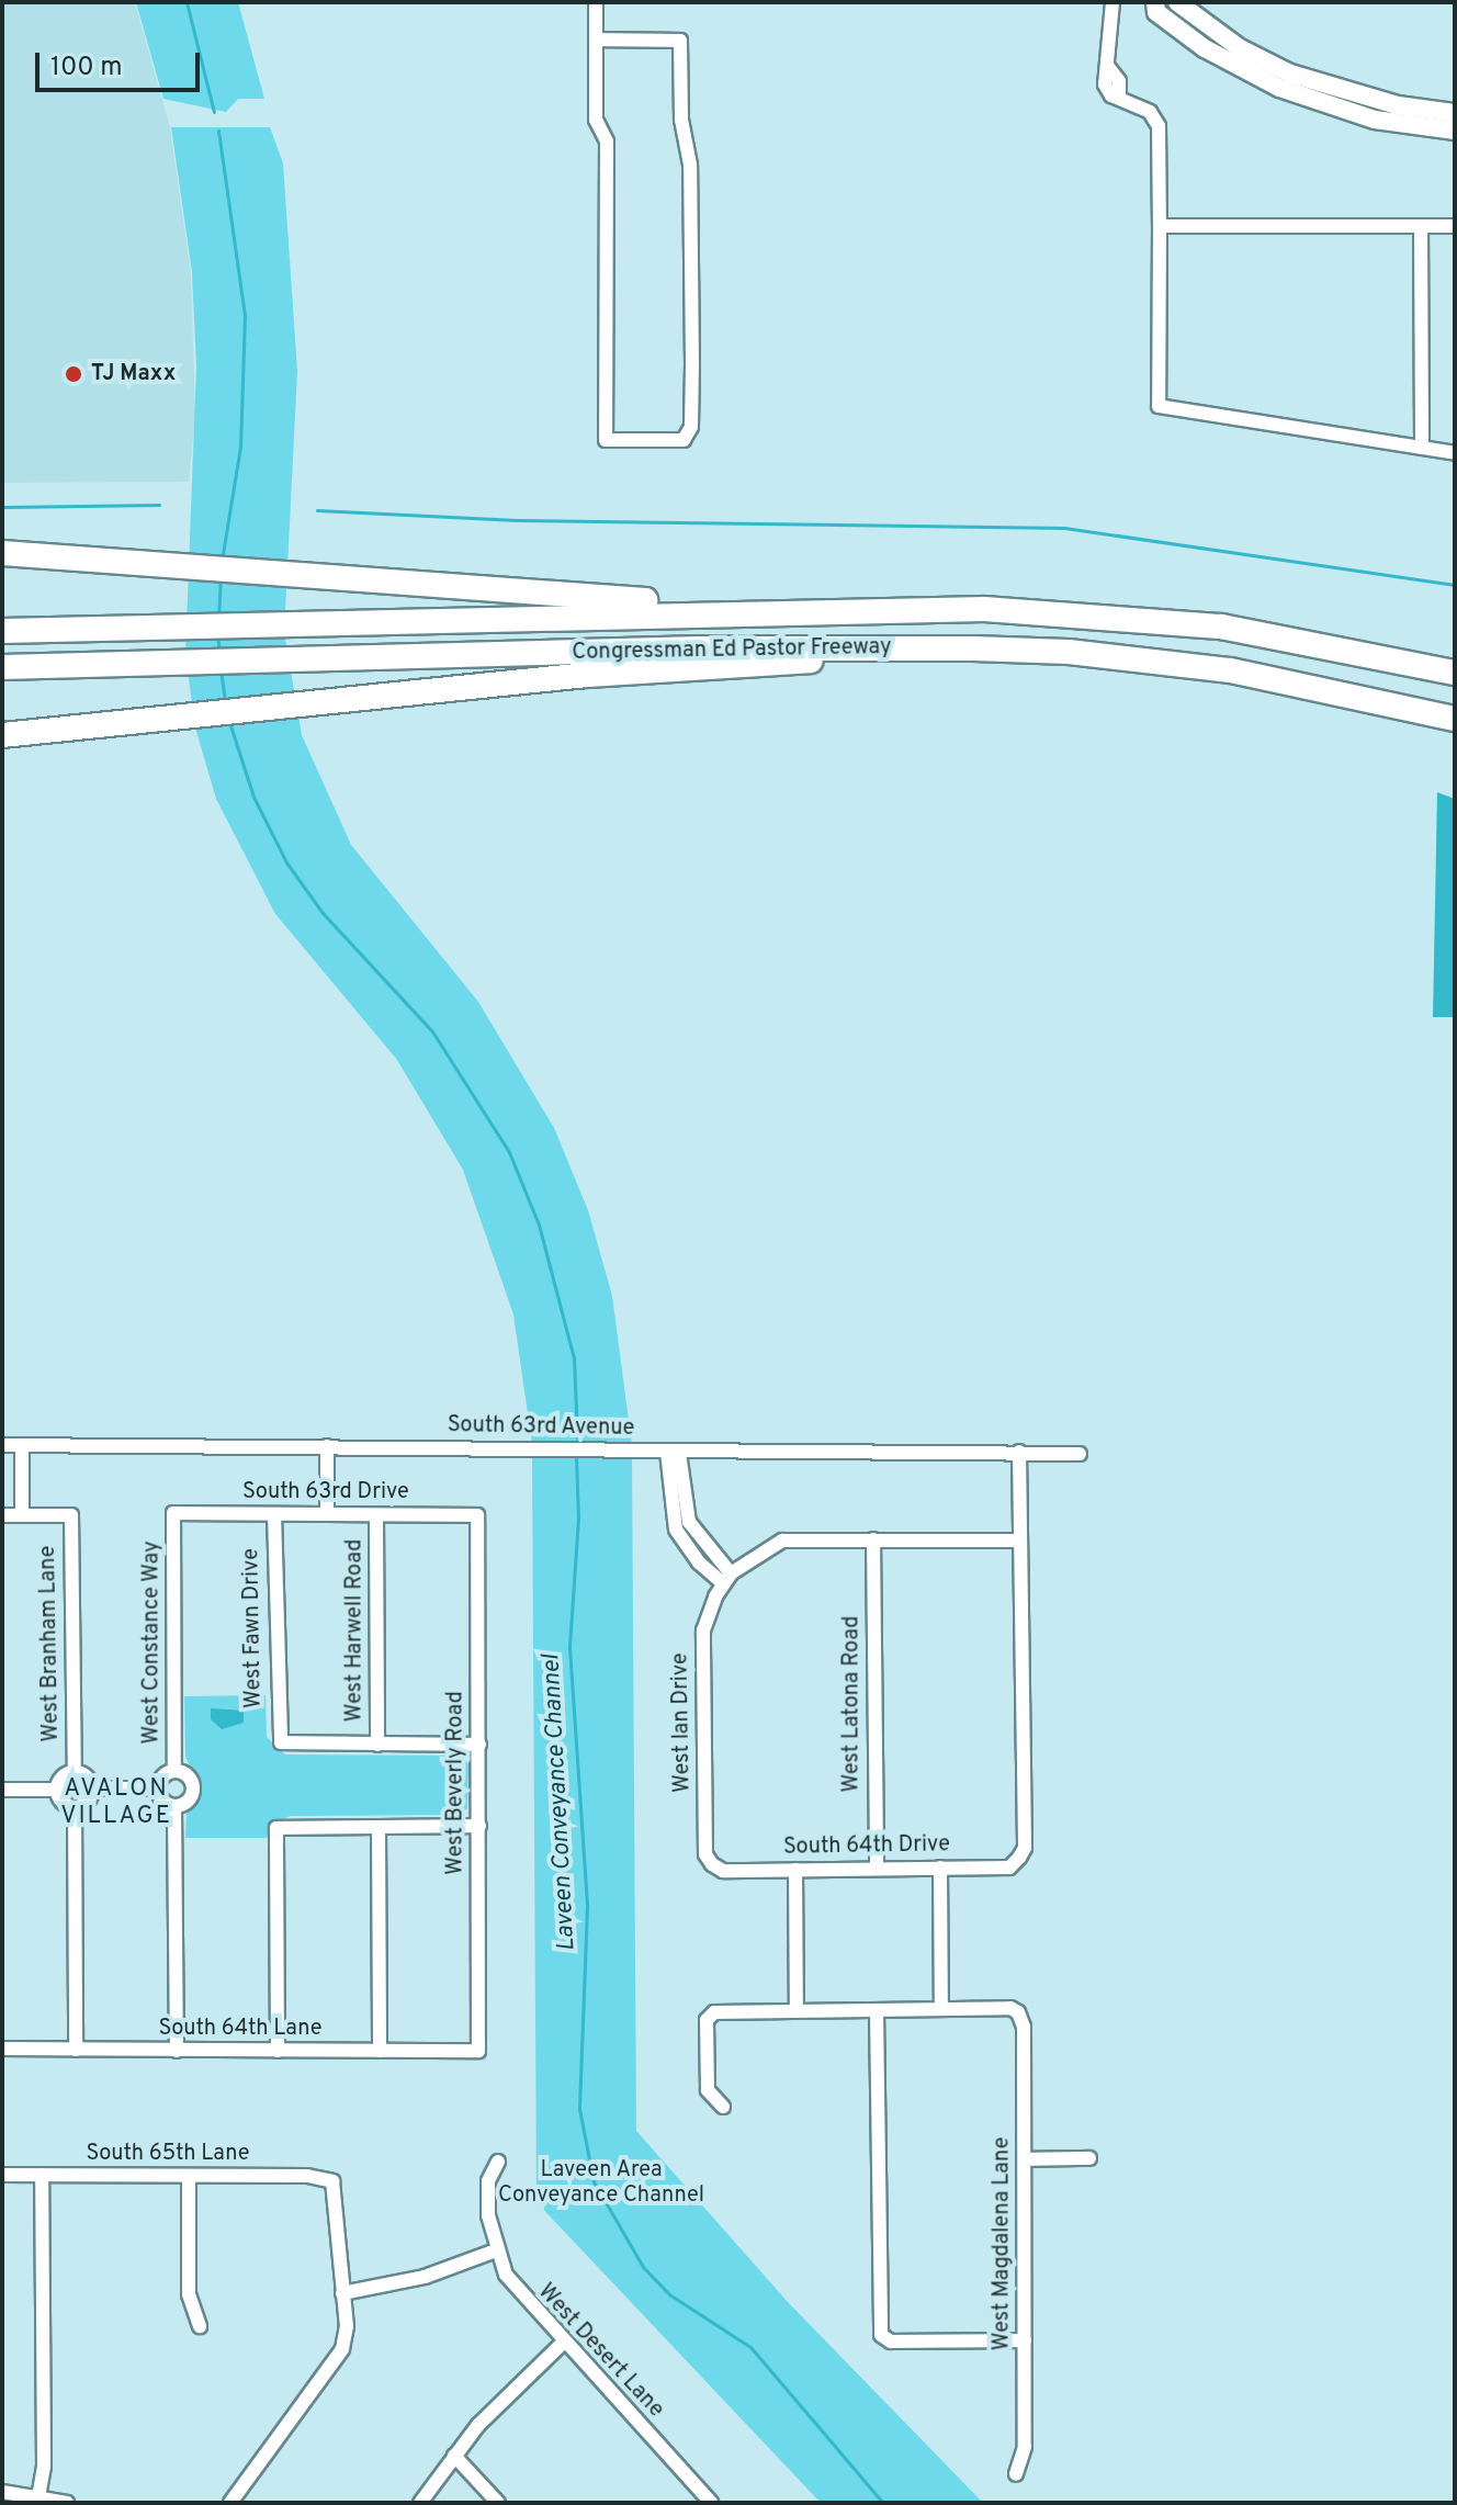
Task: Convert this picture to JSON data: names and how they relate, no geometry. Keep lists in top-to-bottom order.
{
  "streets": {
    "highway": ["Congressman Ed Pastor Freeway"],
    "street": [
      "South 63rd Avenue",
      "South 63rd Drive",
      "West Fawn Drive",
      "West Harwell Road",
      "West Constance Way",
      "West Branham Lane",
      "West Latona Road",
      "West Ian Drive",
      "West Beverly Road",
      "South 64th Drive",
      "South 64th Lane",
      "South 65th Lane",
      "West Magdalena Lane",
      "West Desert Lane"
    ]
  },
  "crossings": [
    ["South 63rd Drive", "West Fawn Drive"],
    ["South 63rd Drive", "West Harwell Road"],
    ["South 63rd Drive", "West Constance Way"],
    ["South 63rd Drive", "West Beverly Road"],
    ["West Fawn Drive", "West Harwell Road"],
    ["West Constance Way", "South 64th Lane"],
    ["West Latona Road", "South 64th Drive"],
    ["West Ian Drive", "South 64th Drive"],
    ["West Beverly Road", "South 64th Lane"]
  ],
  "districts": ["AVALON VILLAGE"],
  "water": ["Laveen Conveyance Channel"],
  "parks": ["Laveen Area Conveyance Channel"],
  "places": ["TJ Maxx"],
  "scale_bar": "100 m"
}
